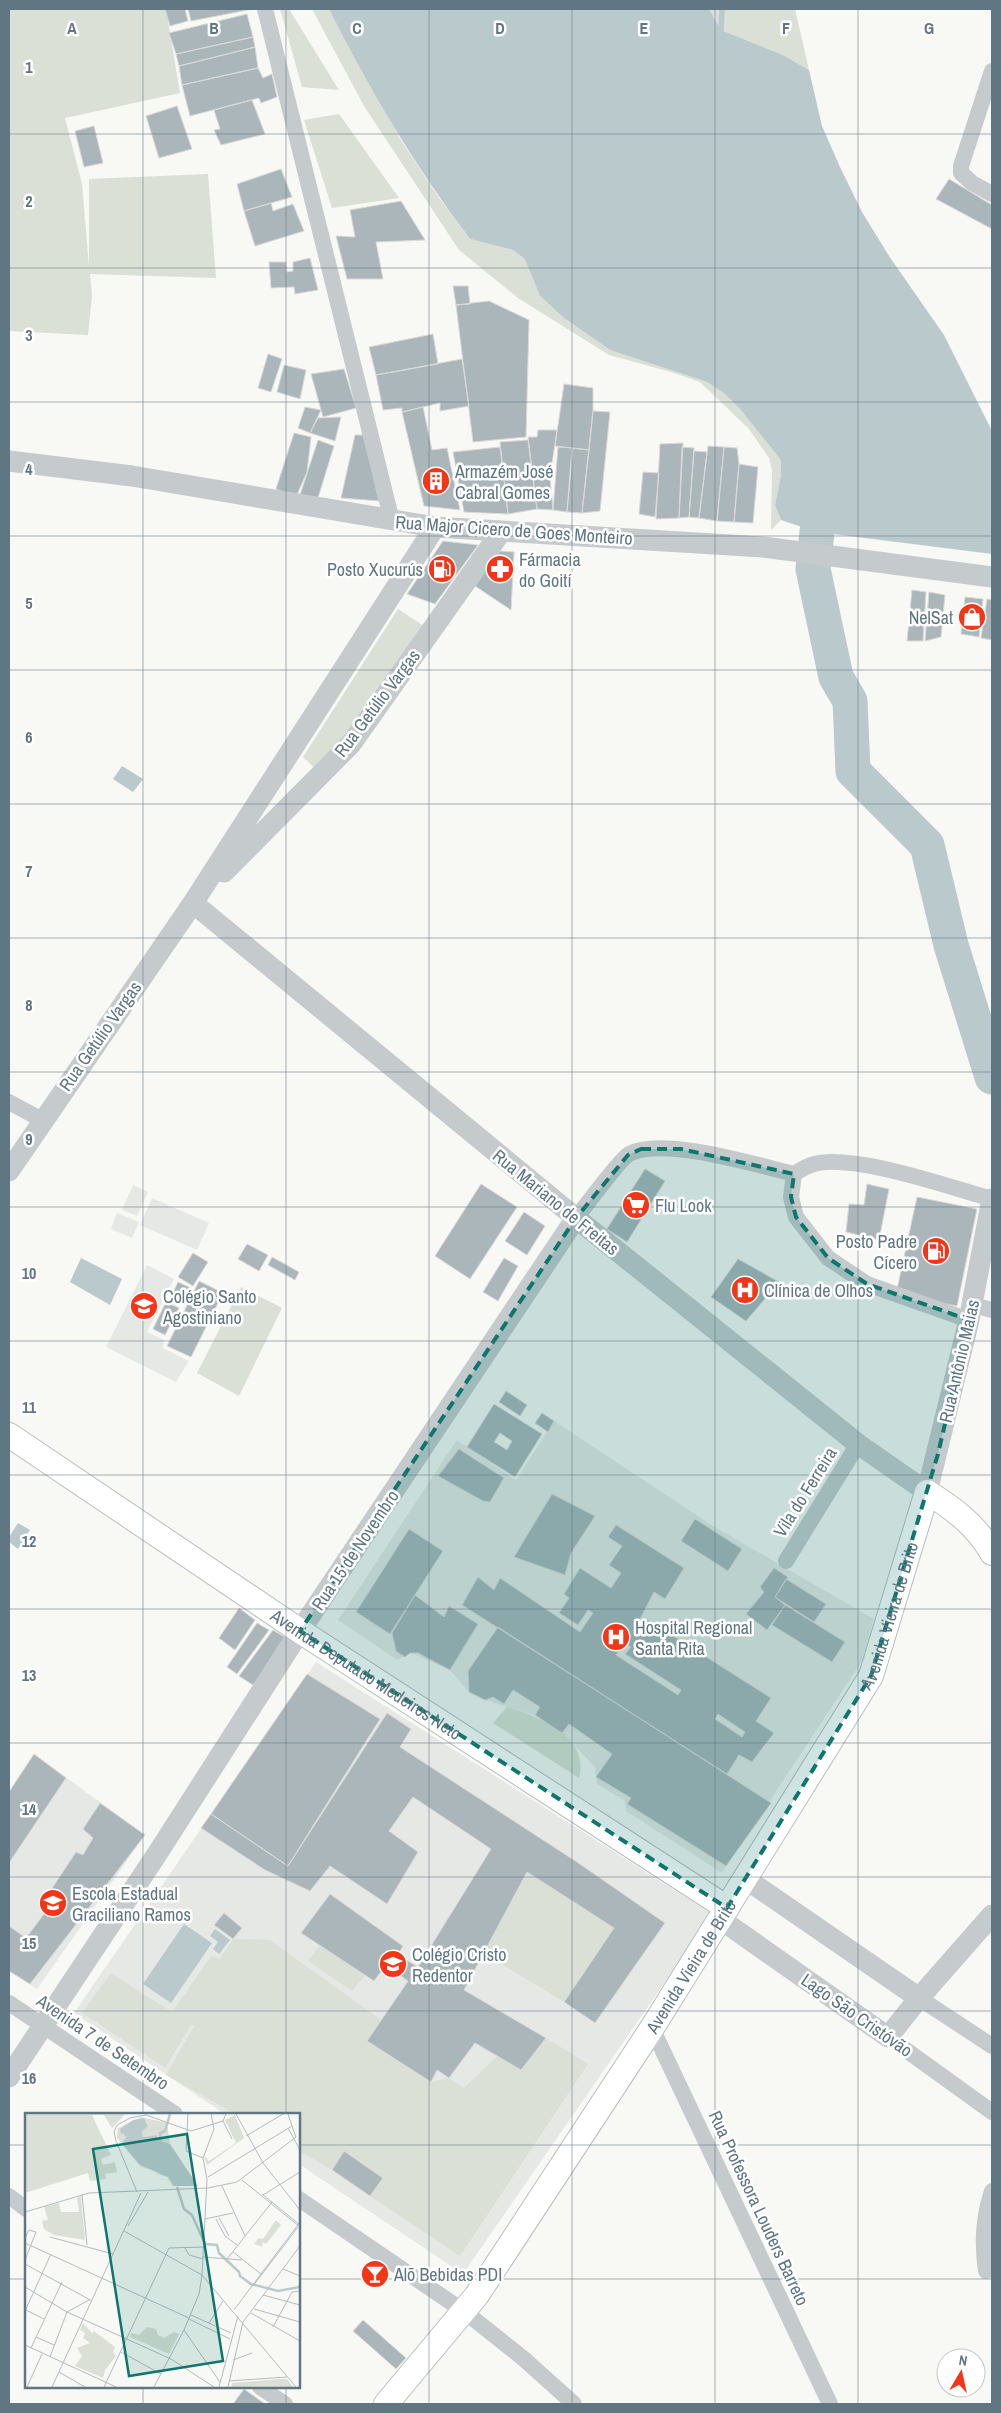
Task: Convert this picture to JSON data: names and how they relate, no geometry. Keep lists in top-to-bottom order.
{
  "streets": {
    "main road": ["Avenida Vieira de Brito", "Avenida Deputado Medeiros Neto"],
    "street": [
      "Rua Major Cicero de Goes Monteiro",
      "Rua Getúlio Vargas",
      "Rua Mariano de Freitas",
      "Rua Antônio Maias",
      "Vila do Ferreira",
      "Rua 15 de Novembro",
      "Lago São Cristóvão",
      "Avenida 7 de Setembro",
      "Rua Professora Louders Barreto"
    ]
  },
  "crossings": [
    ["Rua Major Cicero de Goes Monteiro", "Rua Getúlio Vargas"],
    ["Rua Getúlio Vargas", "Rua Mariano de Freitas"],
    ["Rua Mariano de Freitas", "Rua Antônio Maias"],
    ["Rua Mariano de Freitas", "Vila do Ferreira"],
    ["Rua Mariano de Freitas", "Rua 15 de Novembro"],
    ["Rua Mariano de Freitas", "Avenida Vieira de Brito"],
    ["Rua Antônio Maias", "Avenida Vieira de Brito"],
    ["Rua 15 de Novembro", "Avenida Deputado Medeiros Neto"],
    ["Rua 15 de Novembro", "Avenida 7 de Setembro"],
    ["Avenida Vieira de Brito", "Avenida Deputado Medeiros Neto"],
    ["Avenida Vieira de Brito", "Lago São Cristóvão"],
    ["Avenida Vieira de Brito", "Rua Professora Louders Barreto"],
    ["Avenida Deputado Medeiros Neto", "Lago São Cristóvão"]
  ],
  "places": {
    "building": ["Armazém José Cabral Gomes"],
    "fuel station": ["Posto Xucurús", "Posto Padre Cícero"],
    "pharmacy": ["Fármacia do Goití"],
    "shop": ["NelSat"],
    "supermarket": ["Flu Look"],
    "hospital": ["Clínica de Olhos", "Hospital Regional Santa Rita"],
    "school or university": ["Colégio Santo Agostiniano", "Escola Estadual Graciliano Ramos", "Colégio Cristo Redentor"],
    "bar": ["Alõ Bebidas PDI"]
  },
  "north": "top",
  "grid": {
    "columns": [
      "A",
      "B",
      "C",
      "D",
      "E",
      "F",
      "G"
    ],
    "rows": [
      "1",
      "2",
      "3",
      "4",
      "5",
      "6",
      "7",
      "8",
      "9",
      "10",
      "11",
      "12",
      "13",
      "14",
      "15",
      "16"
    ]
  }
}
